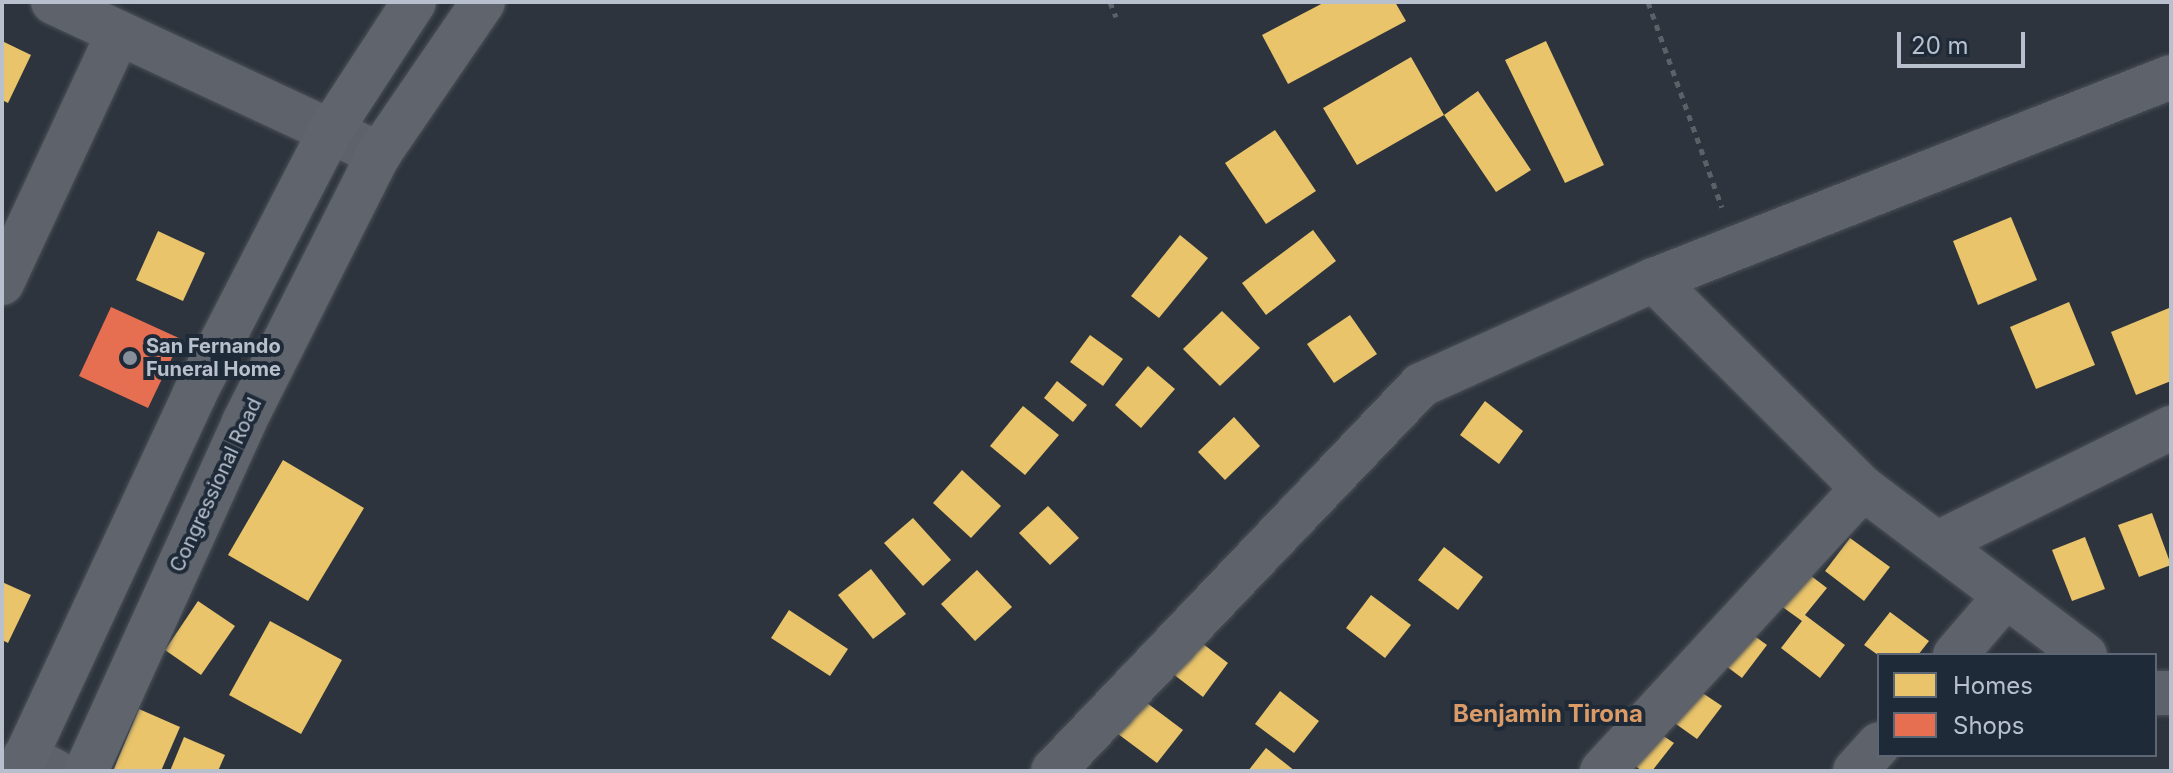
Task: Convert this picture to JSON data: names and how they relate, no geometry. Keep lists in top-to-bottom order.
{
  "streets": {
    "main road": ["Congressional Road"]
  },
  "districts": ["Benjamin Tirona"],
  "places": ["San Fernando Funeral Home"],
  "legend": ["Homes", "Shops"],
  "scale_bar": "20 m"
}
